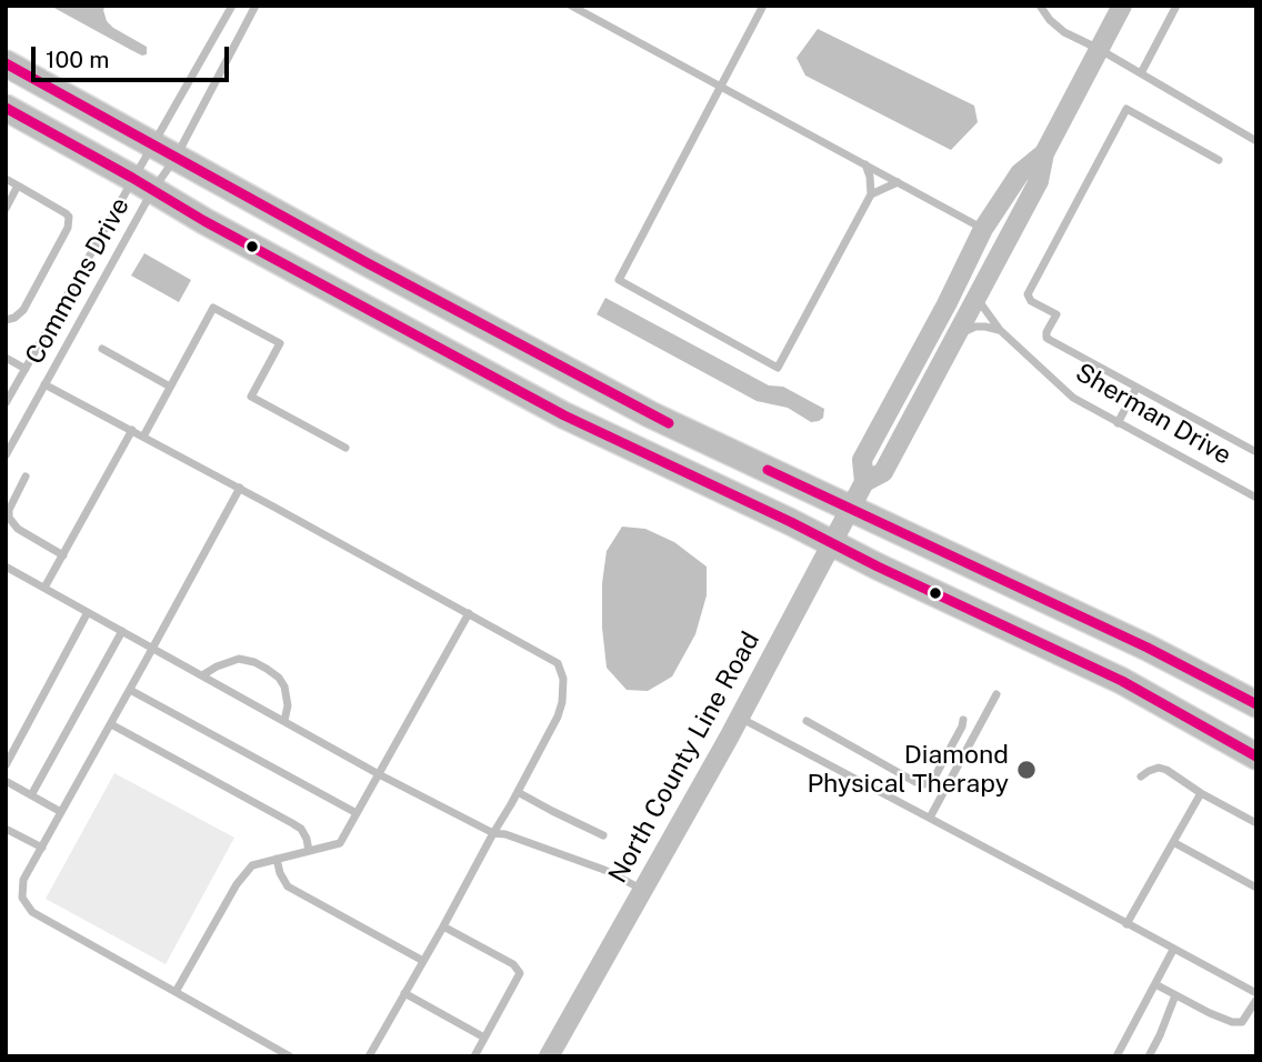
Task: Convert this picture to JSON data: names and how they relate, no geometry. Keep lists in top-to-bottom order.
{
  "streets": {
    "street": ["North County Line Road"],
    "lane": ["Commons Drive", "Sherman Drive"]
  },
  "crossings": [
    ["Sherman Drive", "North County Line Road"]
  ],
  "places": ["Diamond Physical Therapy"],
  "scale_bar": "100 m"
}
